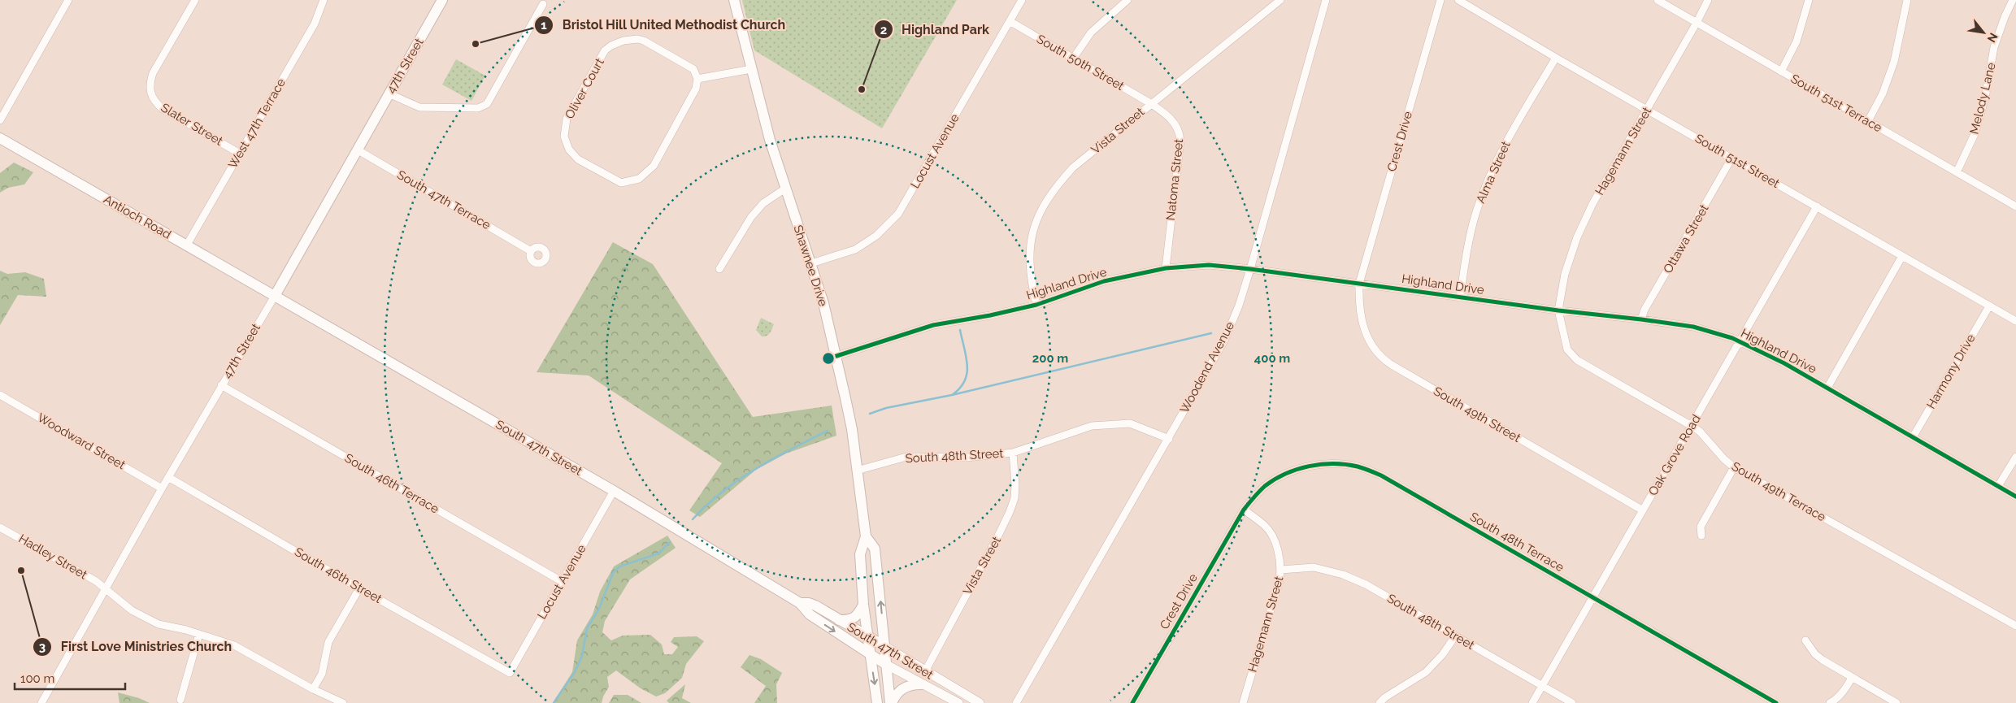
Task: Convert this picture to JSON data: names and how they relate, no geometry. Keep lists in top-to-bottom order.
{
  "streets": {
    "main road": [
      "47th Street",
      "Antioch Road",
      "Shawnee Drive",
      "South 47th Street"
    ],
    "street": [
      "South 50th Street",
      "Oliver Court",
      "Melody Lane",
      "South 51st Terrace",
      "West 47th Terrace",
      "Slater Street",
      "Vista Street",
      "Crest Drive",
      "Locust Avenue",
      "Hagemann Street",
      "South 51st Street",
      "Alma Street",
      "Natoma Street",
      "South 47th Terrace",
      "Ottawa Street",
      "Highland Drive",
      "Woodend Avenue",
      "Harmony Drive",
      "South 49th Street",
      "Woodward Street",
      "Oak Grove Road",
      "South 48th Street",
      "South 46th Terrace",
      "South 49th Terrace",
      "South 48th Terrace",
      "Hadley Street",
      "South 46th Street"
    ]
  },
  "crossings": [
    ["South 50th Street", "Vista Street"],
    ["South 50th Street", "Locust Avenue"],
    ["South 50th Street", "Natoma Street"],
    ["47th Street", "South 47th Terrace"],
    ["47th Street", "Antioch Road"],
    ["47th Street", "Woodward Street"],
    ["47th Street", "South 47th Street"],
    ["47th Street", "South 46th Terrace"],
    ["47th Street", "Hadley Street"],
    ["47th Street", "South 46th Street"],
    ["Melody Lane", "South 51st Terrace"],
    ["South 51st Terrace", "Hagemann Street"],
    ["West 47th Terrace", "Slater Street"],
    ["West 47th Terrace", "Antioch Road"],
    ["Vista Street", "Natoma Street"],
    ["Vista Street", "Highland Drive"],
    ["Vista Street", "South 47th Street"],
    ["Vista Street", "South 48th Street"],
    ["Crest Drive", "Hagemann Street"],
    ["Crest Drive", "Highland Drive"],
    ["Crest Drive", "South 49th Street"],
    ["Crest Drive", "South 48th Terrace"],
    ["Locust Avenue", "Shawnee Drive"],
    ["Locust Avenue", "South 47th Street"],
    ["Locust Avenue", "South 46th Terrace"],
    ["Locust Avenue", "South 46th Street"],
    ["Hagemann Street", "South 51st Street"],
    ["Hagemann Street", "Highland Drive"],
    ["Hagemann Street", "South 48th Street"],
    ["Hagemann Street", "South 49th Terrace"],
    ["Hagemann Street", "South 48th Terrace"],
    ["South 51st Street", "Alma Street"],
    ["South 51st Street", "Ottawa Street"],
    ["South 51st Street", "Harmony Drive"],
    ["South 51st Street", "Oak Grove Road"],
    ["Alma Street", "Highland Drive"],
    ["Natoma Street", "Highland Drive"],
    ["Antioch Road", "South 47th Street"],
    ["Ottawa Street", "Highland Drive"],
    ["Shawnee Drive", "Highland Drive"],
    ["Shawnee Drive", "South 47th Street"],
    ["Shawnee Drive", "South 48th Street"],
    ["Highland Drive", "Woodend Avenue"],
    ["Highland Drive", "Harmony Drive"],
    ["Highland Drive", "South 49th Street"],
    ["Highland Drive", "Oak Grove Road"],
    ["Highland Drive", "South 49th Terrace"],
    ["Woodend Avenue", "South 48th Street"],
    ["South 49th Street", "Oak Grove Road"],
    ["Oak Grove Road", "South 48th Street"],
    ["Oak Grove Road", "South 49th Terrace"],
    ["Oak Grove Road", "South 48th Terrace"]
  ],
  "places": ["Bristol Hill United Methodist Church", "Highland Park", "First Love Ministries Church"],
  "scale_bar": "100 m",
  "north": "bottom right",
  "rings": ["200 m", "400 m"]
}
